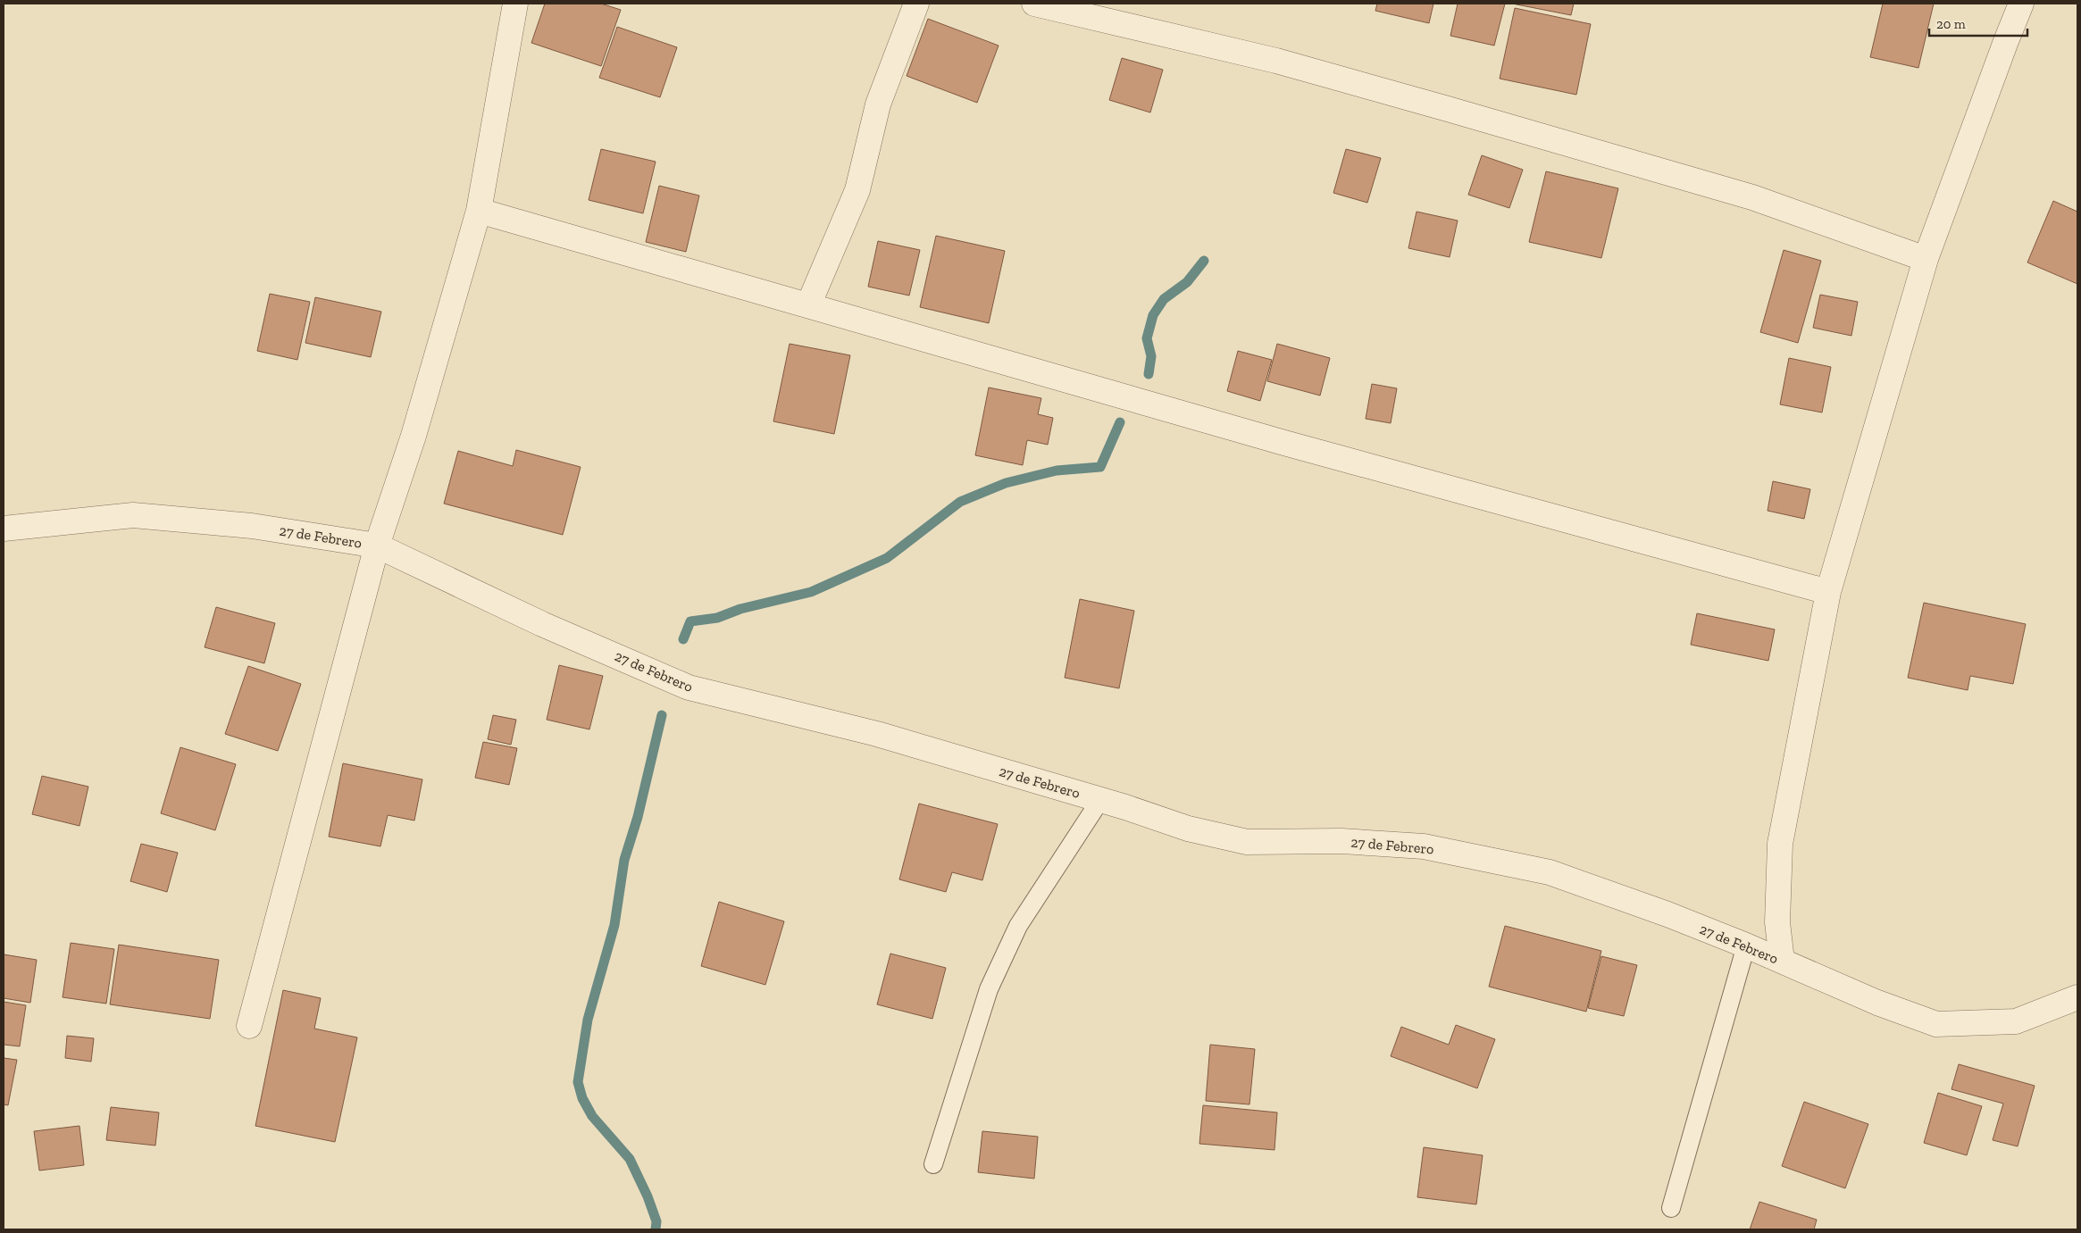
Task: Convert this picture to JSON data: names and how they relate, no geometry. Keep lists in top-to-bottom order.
{
  "streets": {
    "street": ["27 de Febrero"]
  },
  "scale_bar": "20 m"
}
